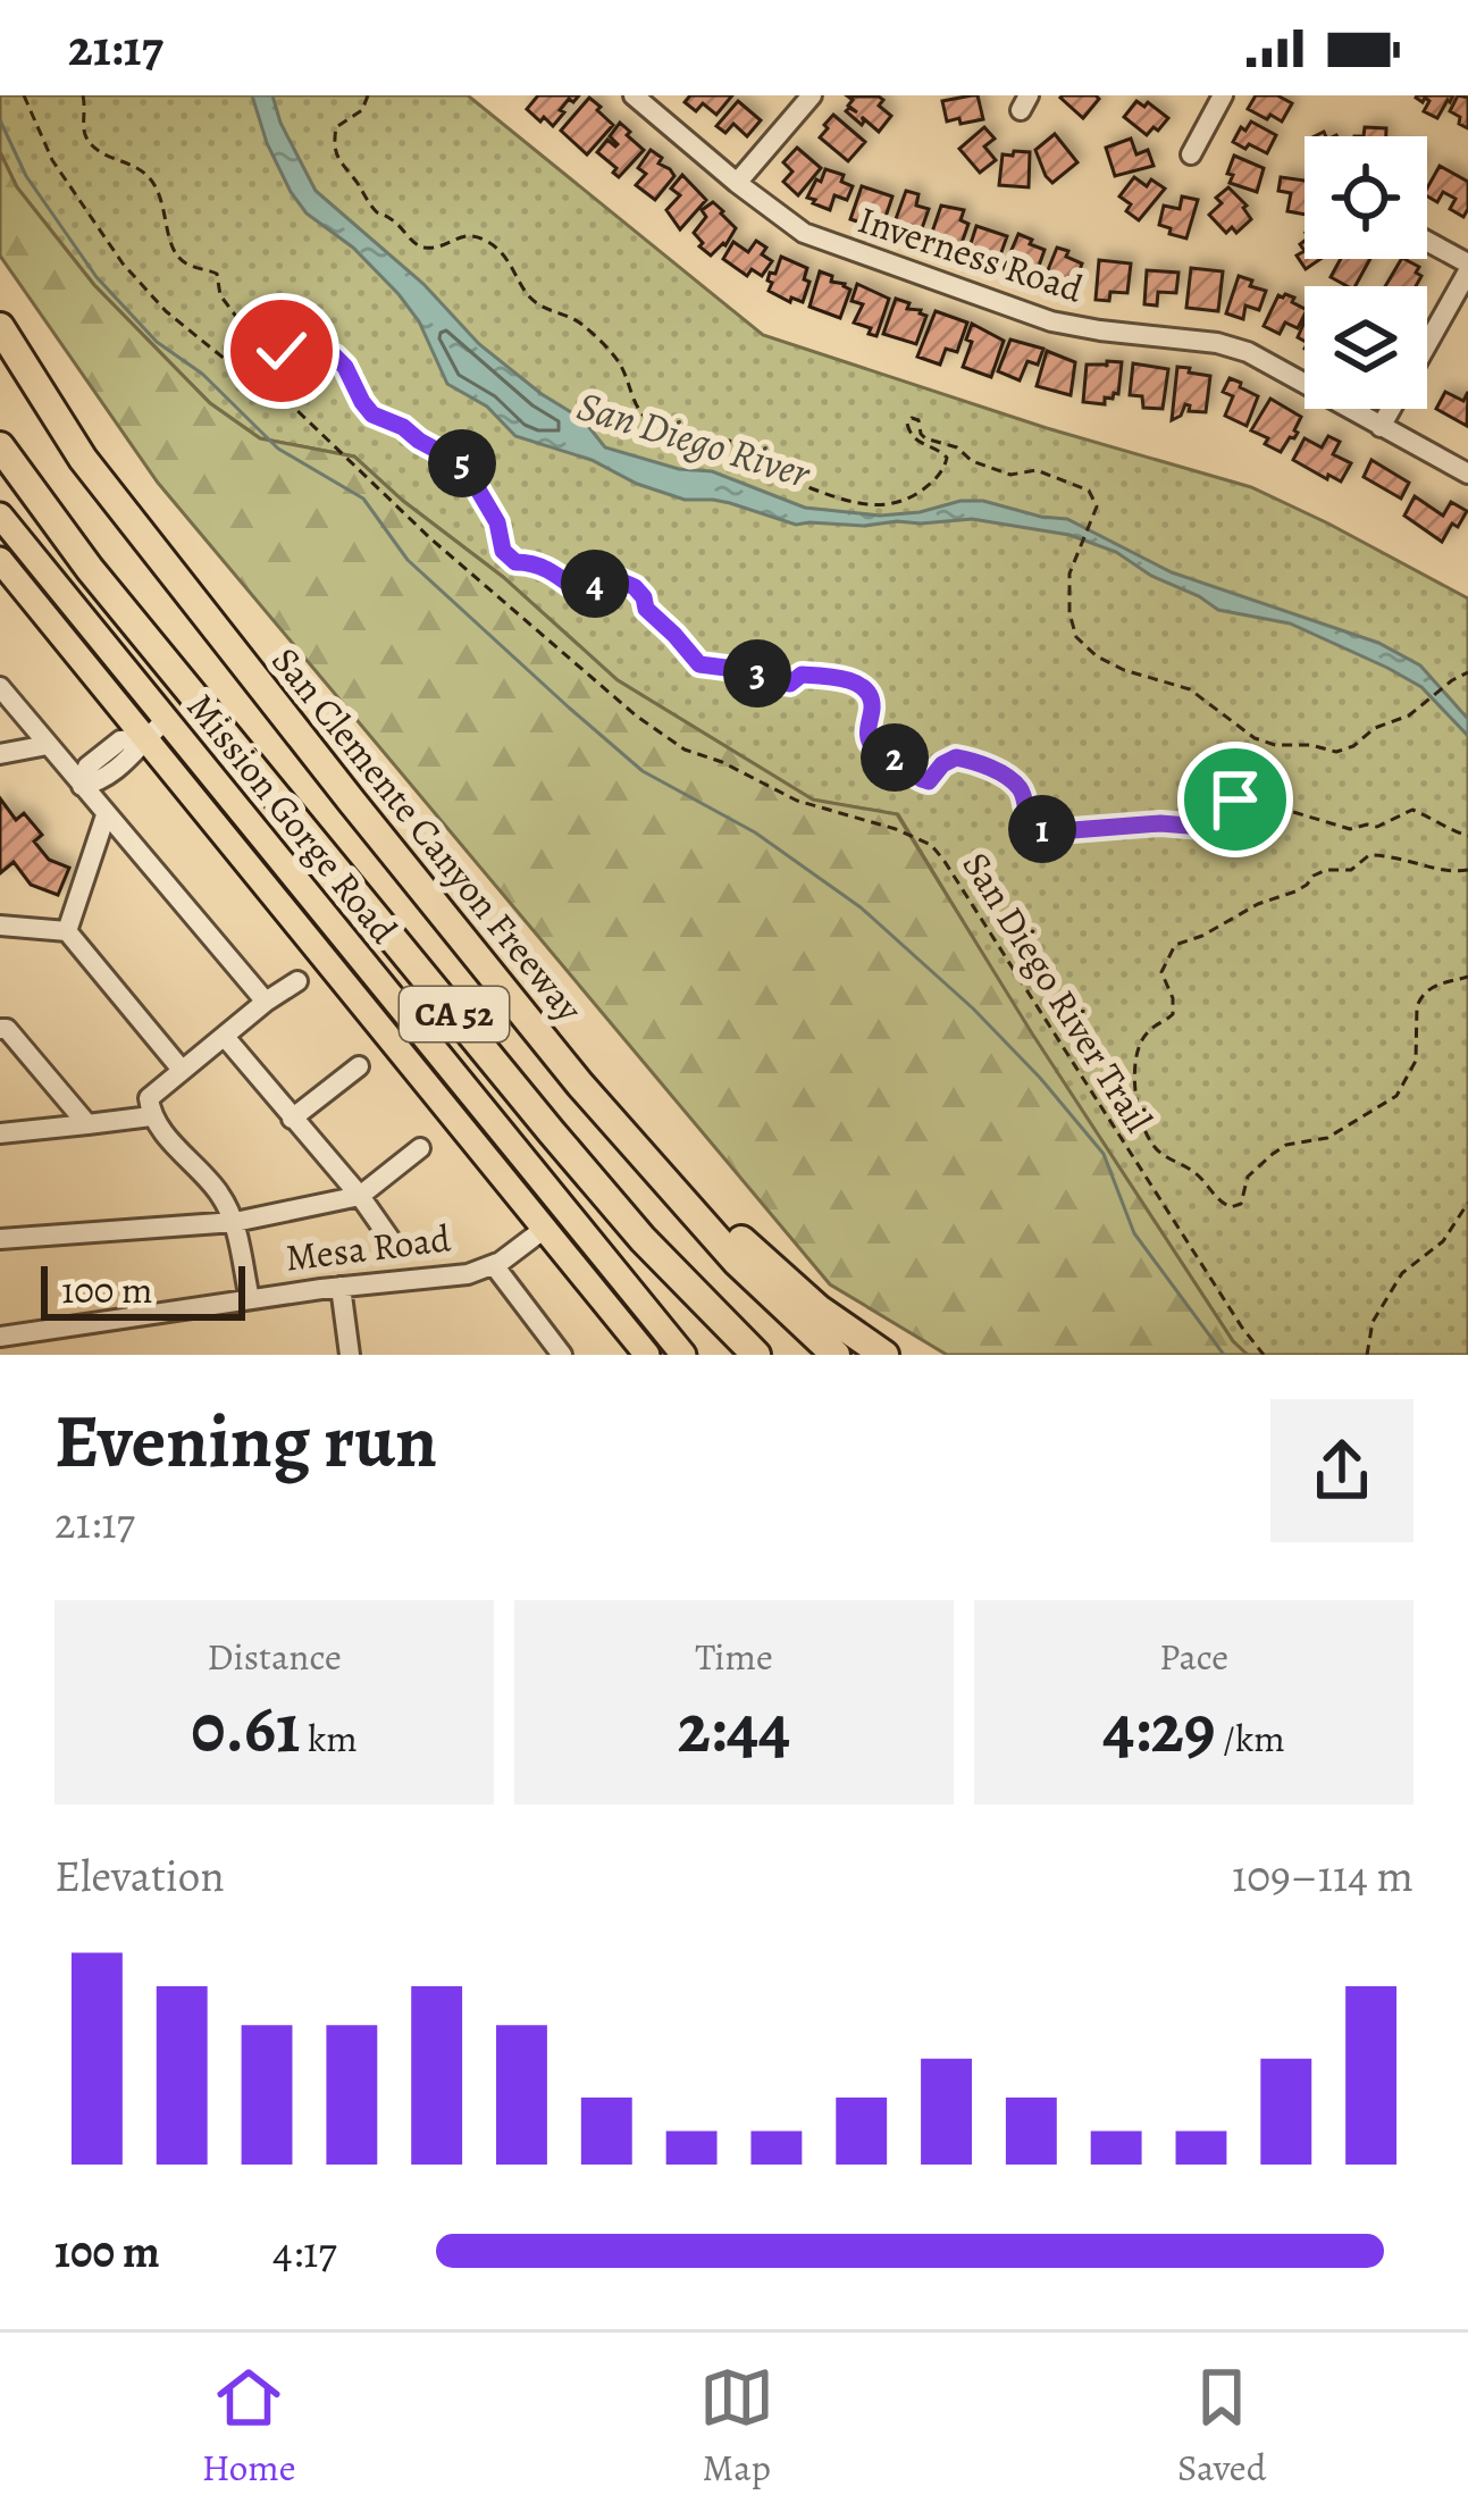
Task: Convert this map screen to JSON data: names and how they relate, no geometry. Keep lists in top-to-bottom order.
{
  "streets": {
    "highway": ["San Clemente Canyon Freeway", "CA 52"],
    "main road": ["Mission Gorge Road", "Mesa Road"],
    "street": ["Inverness Road"],
    "path": ["San Diego River Trail"]
  },
  "crossings": [
    ["Mission Gorge Road", "Mesa Road"]
  ],
  "water": ["San Diego River"],
  "scale_bar": "100 m",
  "page": {
    "status": "21:17",
    "pins": [
      "5",
      "4",
      "3",
      "2",
      "1"
    ],
    "scale": "100 m",
    "heading": ["Evening run", "21:17"],
    "stats": [
      ["Distance", "0.61 km"],
      ["Time", "2:44"],
      ["Pace", "4:29 /km"]
    ],
    "chart": ["Elevation", "109–114 m"],
    "list": [
      {
        "name": "100 m",
        "note": "4:17"
      }
    ],
    "tabs": ["Home", "Map", "Saved"]
  }
}
